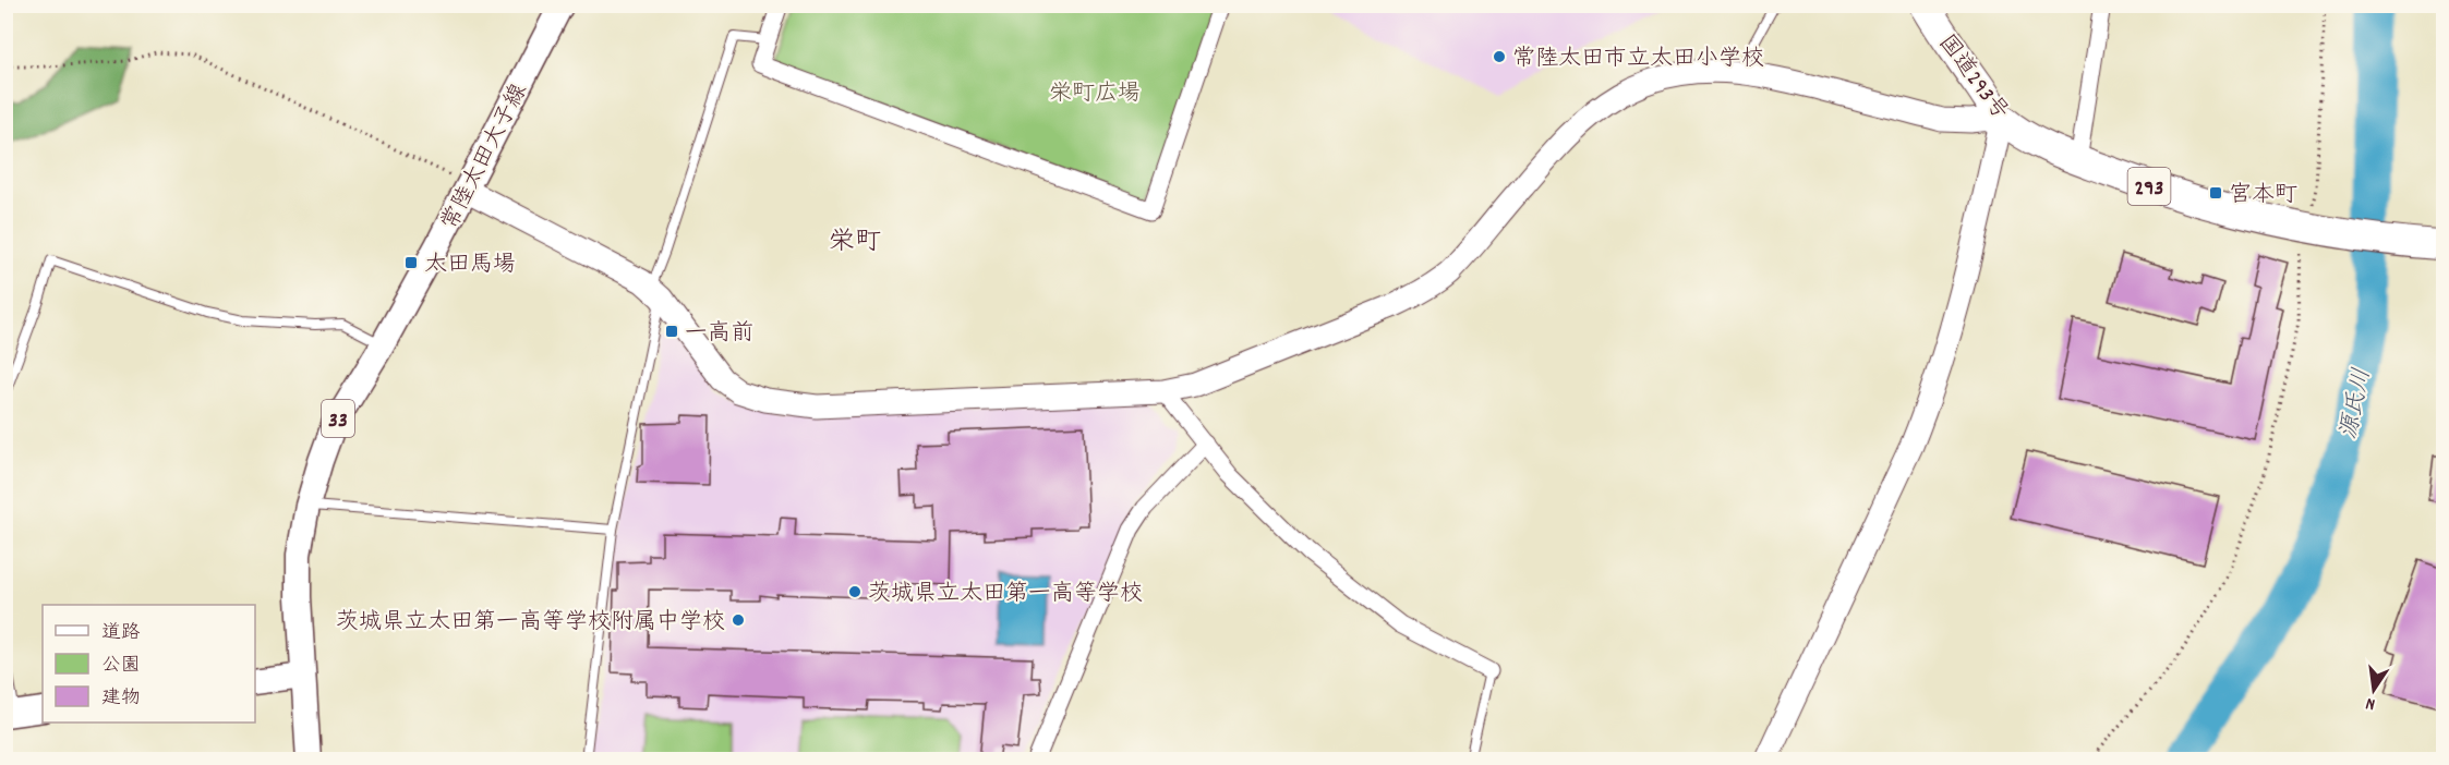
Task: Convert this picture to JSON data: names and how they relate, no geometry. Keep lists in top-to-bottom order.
{
  "streets": {
    "highway": ["国道293号", "293"],
    "main road": ["常陸太田大子線", "33"]
  },
  "crossings": [
    ["国道293号", "293"]
  ],
  "districts": ["栄町"],
  "water": ["源氏川"],
  "parks": ["栄町広場"],
  "places": {
    "other": ["常陸太田市立太田小学校", "茨城県立太田第一高等学校", "茨城県立太田第一高等学校附属中学校"],
    "transit": ["宮本町", "太田馬場", "一高前"]
  },
  "legend": ["道路", "公園", "建物"],
  "north": "bottom"
}
